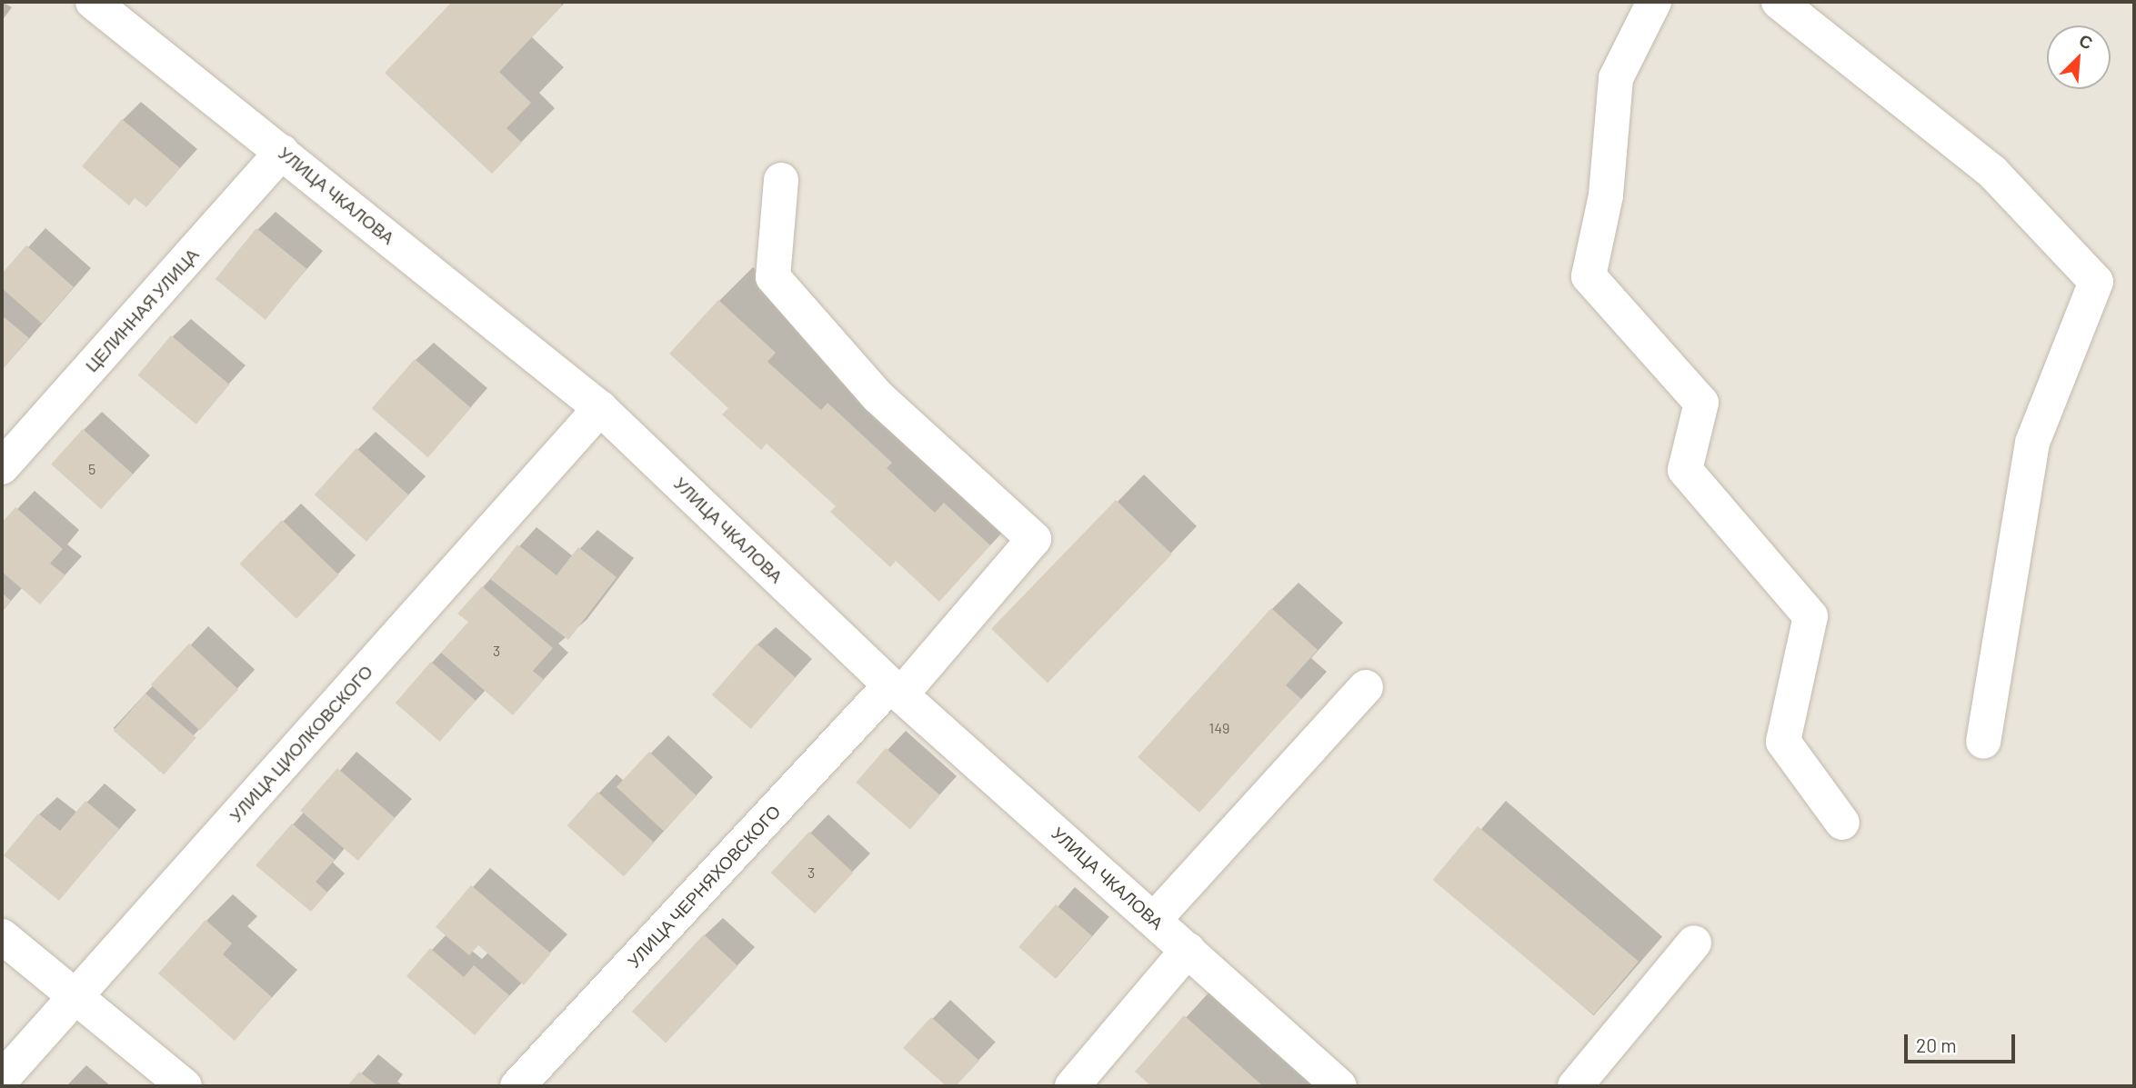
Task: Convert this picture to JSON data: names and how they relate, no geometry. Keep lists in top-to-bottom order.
{
  "streets": {
    "street": [
      "УЛИЦА ЧКАЛОВА",
      "ЦЕЛИННАЯ УЛИЦА",
      "УЛИЦА ЦИОЛКОВСКОГО",
      "УЛИЦА ЧЕРНЯХОВСКОГО"
    ]
  },
  "crossings": [
    ["УЛИЦА ЧКАЛОВА", "ЦЕЛИННАЯ УЛИЦА"],
    ["УЛИЦА ЧКАЛОВА", "УЛИЦА ЦИОЛКОВСКОГО"],
    ["УЛИЦА ЧКАЛОВА", "УЛИЦА ЧЕРНЯХОВСКОГО"]
  ],
  "house_numbers": [
    "5",
    "3",
    "149",
    "3"
  ],
  "scale_bar": "20 m",
  "north": "top right"
}
